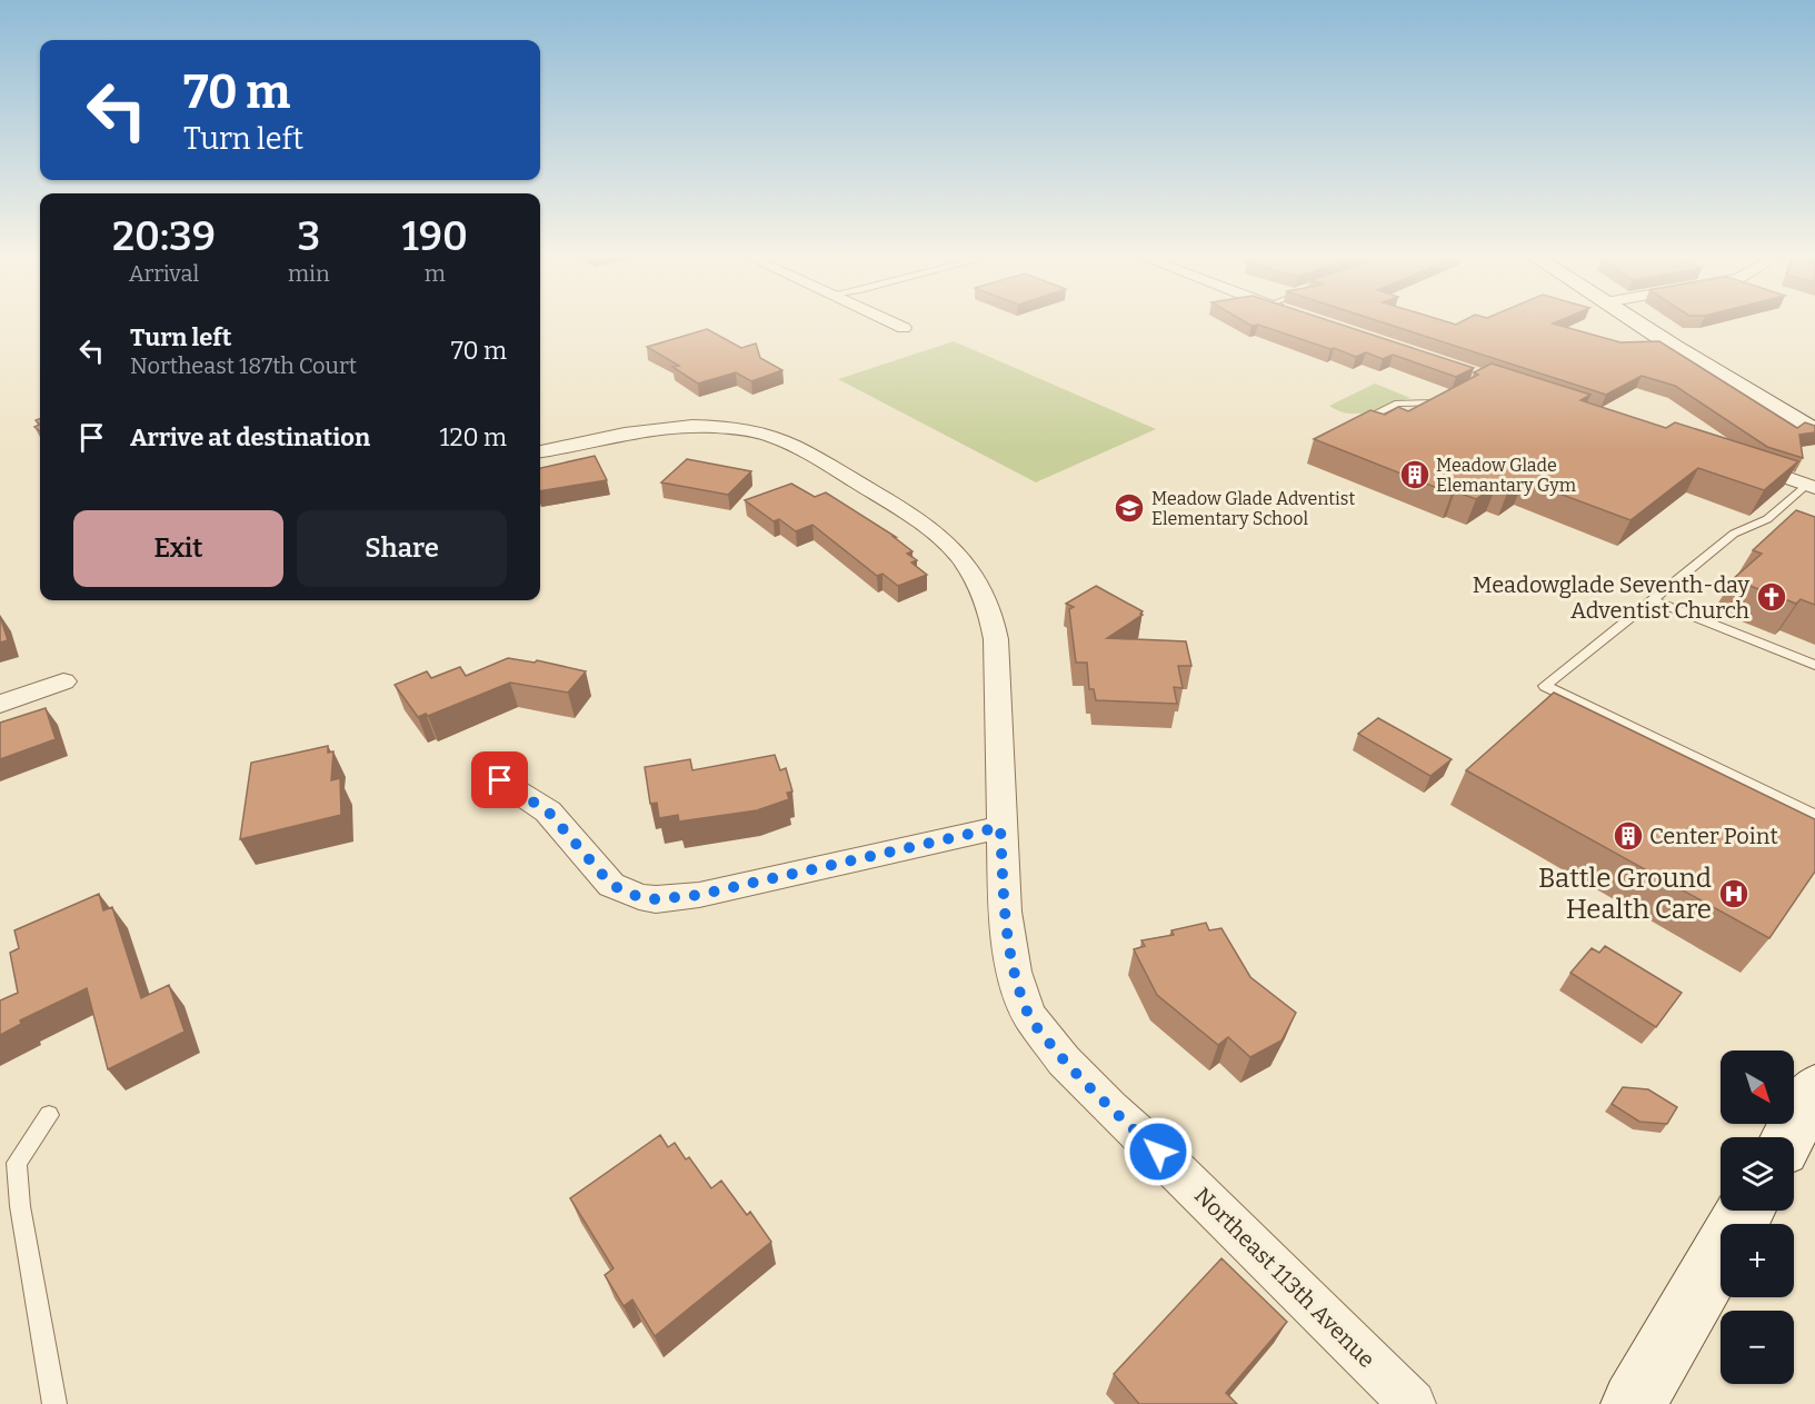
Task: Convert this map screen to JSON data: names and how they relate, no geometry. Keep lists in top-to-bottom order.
{
  "streets": {
    "street": ["Northeast 113th Avenue"]
  },
  "places": {
    "building": ["Meadow Glade Elemantary Gym", "Center Point"],
    "school or university": ["Meadow Glade Adventist Elementary School"],
    "church": ["Meadowglade Seventh-day Adventist Church"],
    "hospital": ["Battle Ground Health Care"]
  },
  "north": "bottom right",
  "page": {
    "turn": ["70 m", "Turn left"],
    "eta": [
      "20:39",
      "Arrival",
      "3",
      "min",
      "190",
      "m"
    ],
    "list": [
      {
        "name": "Turn left",
        "note": "Northeast 187th Court",
        "value": "70 m"
      },
      {
        "name": "Arrive at destination",
        "value": "120 m"
      }
    ],
    "buttons": ["Exit", "Share"],
    "map_buttons": ["+", "−"]
  }
}
